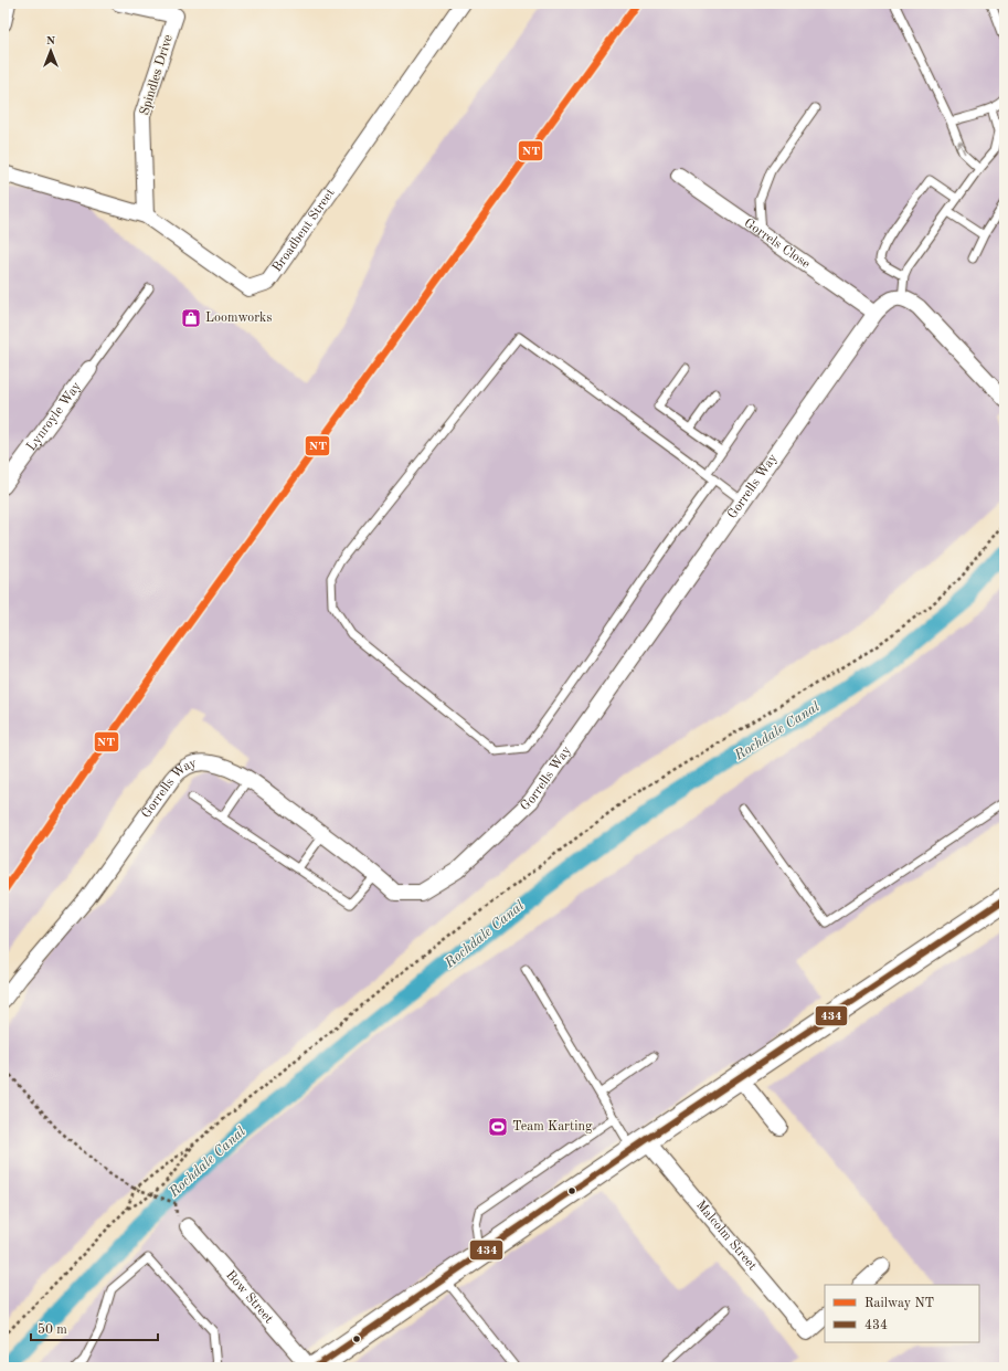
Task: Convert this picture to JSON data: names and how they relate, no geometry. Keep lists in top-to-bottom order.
{
  "streets": {
    "street": [
      "Spindles Drive",
      "Broadbent Street",
      "Gorrels Close",
      "Lynroyle Way",
      "Gorrells Way",
      "Malcolm Street",
      "Bow Street"
    ]
  },
  "crossings": [
    ["Spindles Drive", "Broadbent Street"],
    ["Gorrels Close", "Gorrells Way"]
  ],
  "water": ["Rochdale Canal"],
  "places": {
    "shop": ["Loomworks"],
    "sports": ["Team Karting"]
  },
  "lines": ["rail line NT", "transit line 434"],
  "legend": ["Railway NT", "434"],
  "scale_bar": "50 m",
  "north": "top"
}
